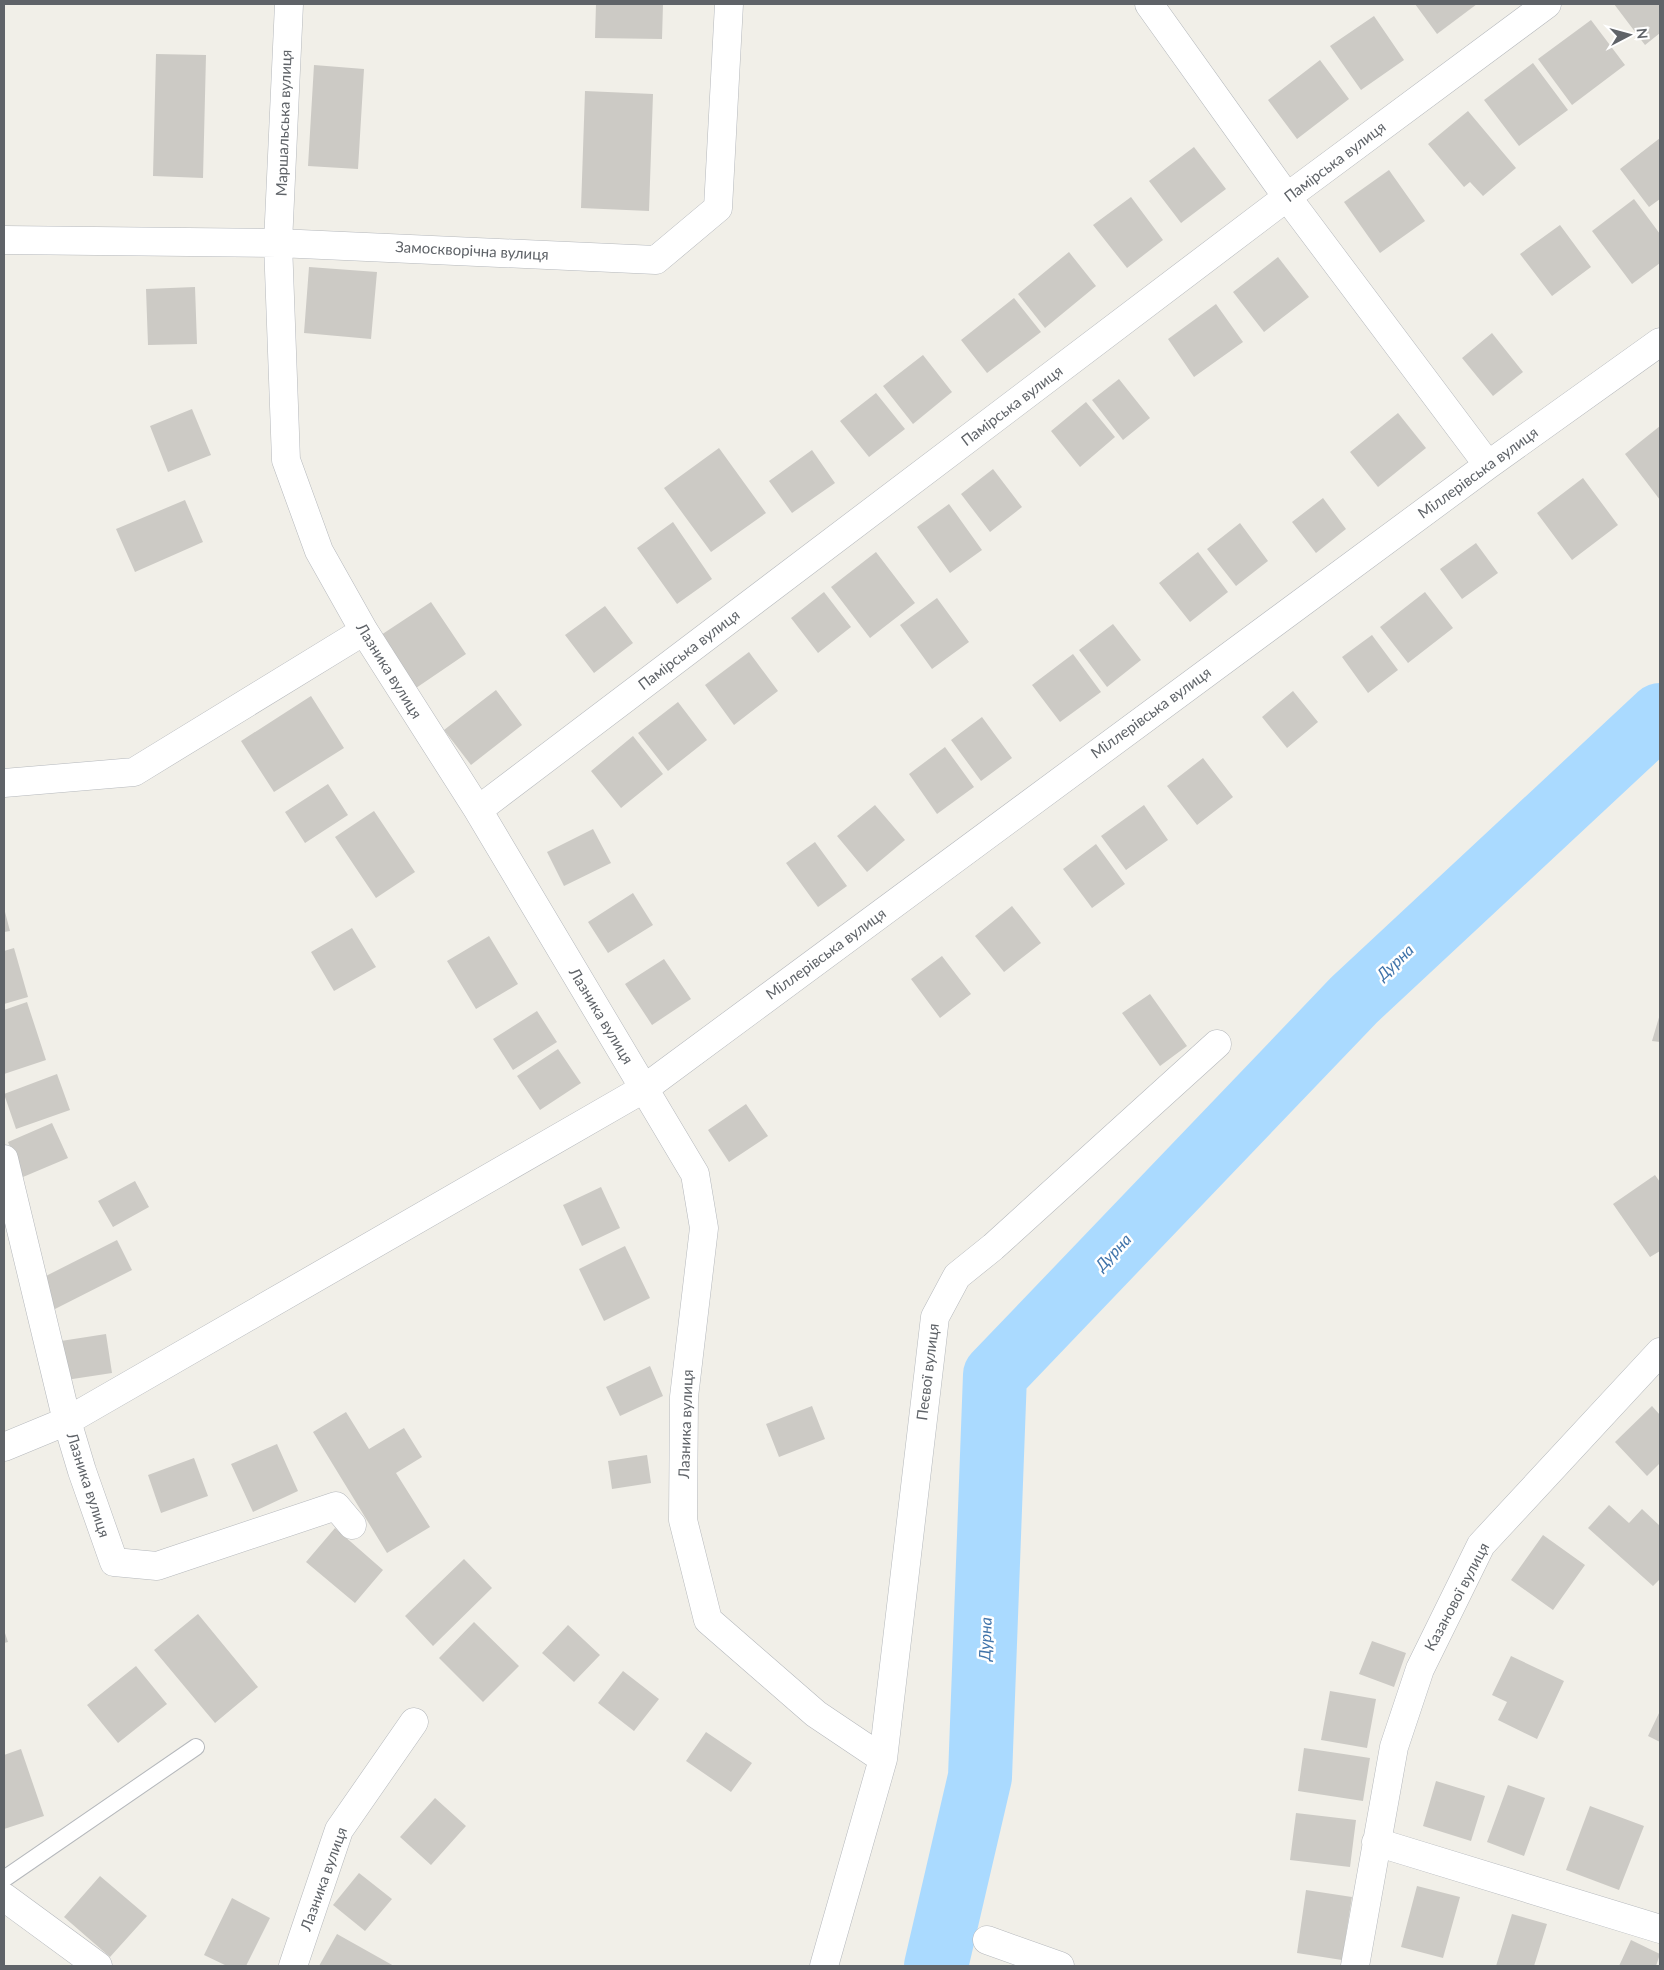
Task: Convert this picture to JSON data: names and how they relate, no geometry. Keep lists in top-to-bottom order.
{
  "streets": {
    "street": [
      "Маршальська вулиця",
      "Памірська вулиця",
      "Замоскворічна вулиця",
      "Міллерівська вулиця",
      "Лазника вулиця",
      "Пеєвої вулиця",
      "Казанової вулиця"
    ]
  },
  "crossings": [
    ["Маршальська вулиця", "Замоскворічна вулиця"],
    ["Маршальська вулиця", "Лазника вулиця"],
    ["Памірська вулиця", "Лазника вулиця"],
    ["Замоскворічна вулиця", "Лазника вулиця"],
    ["Міллерівська вулиця", "Лазника вулиця"],
    ["Лазника вулиця", "Пеєвої вулиця"]
  ],
  "water": ["Дурна"],
  "north": "right"
}
